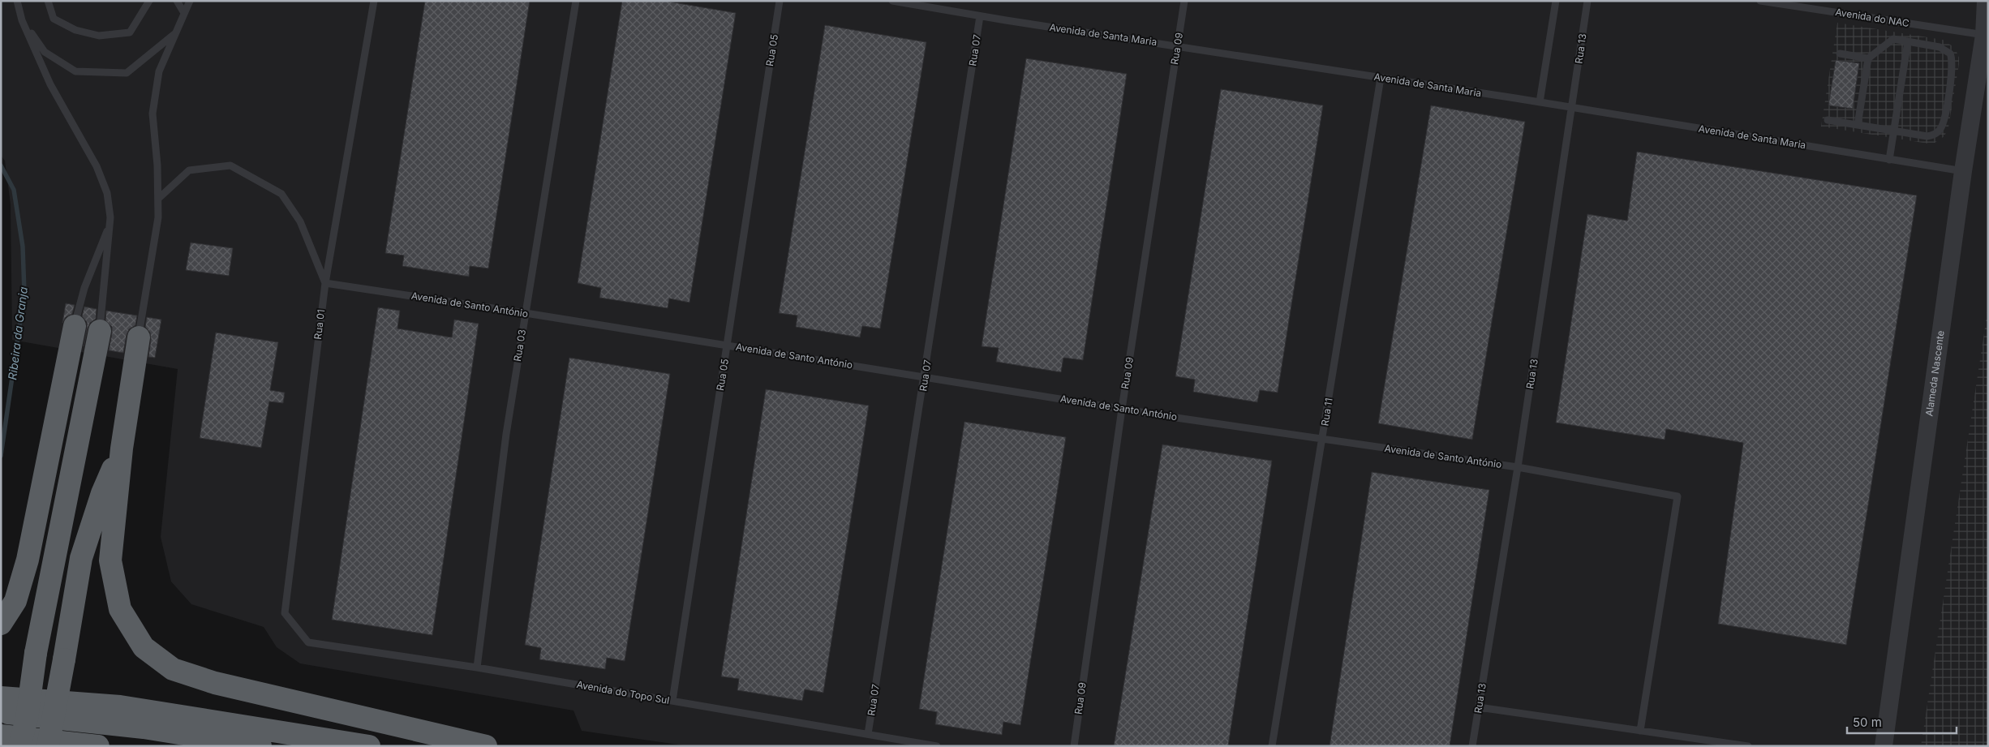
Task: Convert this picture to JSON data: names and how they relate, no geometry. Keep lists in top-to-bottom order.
{
  "streets": {
    "street": ["Alameda Nascente"],
    "lane": [
      "Avenida do NAC",
      "Avenida de Santa Maria",
      "Rua 09",
      "Rua 13",
      "Rua 05",
      "Rua 07",
      "Avenida de Santo António",
      "Rua 01",
      "Rua 03",
      "Rua 11",
      "Avenida do Topo Sul"
    ]
  },
  "crossings": [
    ["Avenida do NAC", "Alameda Nascente"],
    ["Avenida de Santa Maria", "Rua 09"],
    ["Avenida de Santa Maria", "Rua 13"],
    ["Avenida de Santa Maria", "Rua 07"],
    ["Avenida de Santa Maria", "Alameda Nascente"],
    ["Avenida de Santa Maria", "Rua 11"],
    ["Rua 09", "Avenida de Santo António"],
    ["Rua 13", "Avenida de Santo António"],
    ["Rua 05", "Avenida de Santo António"],
    ["Rua 05", "Avenida do Topo Sul"],
    ["Rua 07", "Avenida de Santo António"],
    ["Rua 07", "Avenida do Topo Sul"],
    ["Avenida de Santo António", "Rua 01"],
    ["Avenida de Santo António", "Rua 03"],
    ["Avenida de Santo António", "Rua 11"],
    ["Rua 01", "Avenida do Topo Sul"],
    ["Rua 03", "Avenida do Topo Sul"]
  ],
  "water": ["Ribeira da Granja"],
  "scale_bar": "50 m"
}
